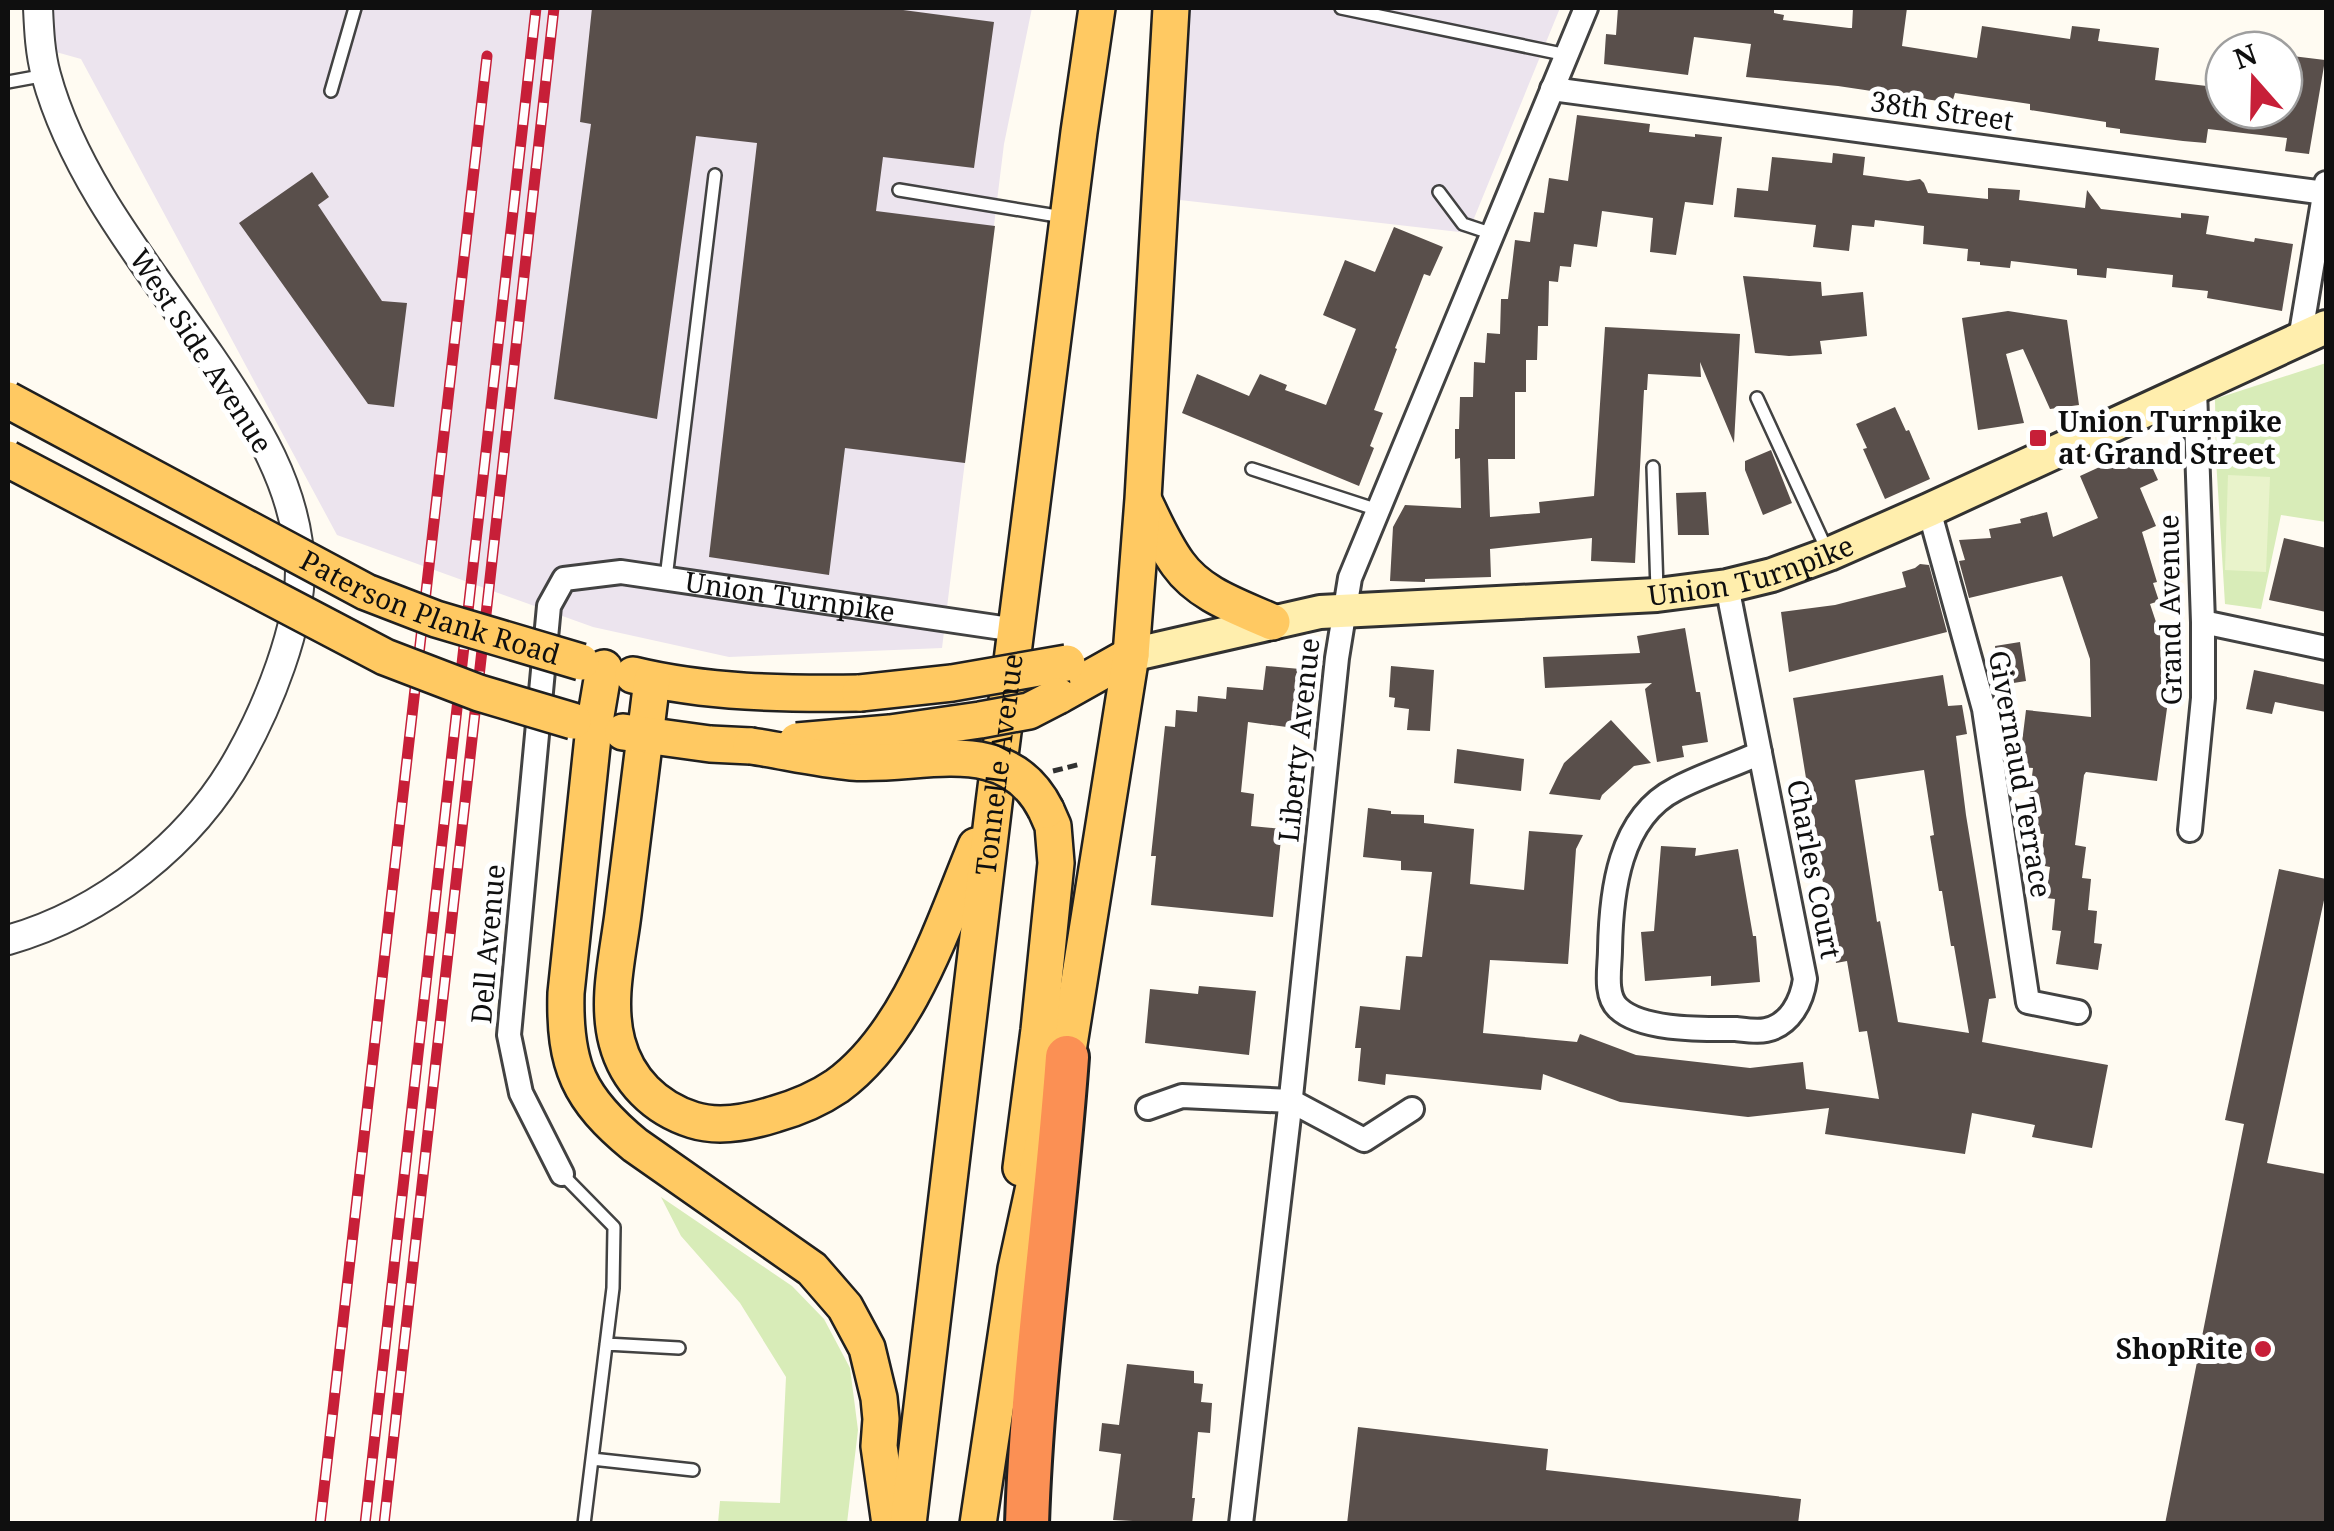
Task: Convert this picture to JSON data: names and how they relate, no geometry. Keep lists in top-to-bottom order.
{
  "streets": {
    "main road": ["Union Turnpike", "Paterson Plank Road", "Tonnelle Avenue"],
    "street": [
      "38th Street",
      "West Side Avenue",
      "Grand Avenue",
      "Liberty Avenue",
      "Givernaud Terrace",
      "Charles Court",
      "Dell Avenue"
    ]
  },
  "crossings": [
    ["38th Street", "Liberty Avenue"],
    ["Union Turnpike", "Paterson Plank Road"],
    ["Union Turnpike", "Grand Avenue"],
    ["Union Turnpike", "Liberty Avenue"],
    ["Union Turnpike", "Tonnelle Avenue"],
    ["Union Turnpike", "Givernaud Terrace"],
    ["Union Turnpike", "Charles Court"],
    ["Union Turnpike", "Dell Avenue"]
  ],
  "places": {
    "transit": ["Union Turnpike at Grand Street"],
    "other": ["ShopRite"]
  },
  "north": "top"
}
